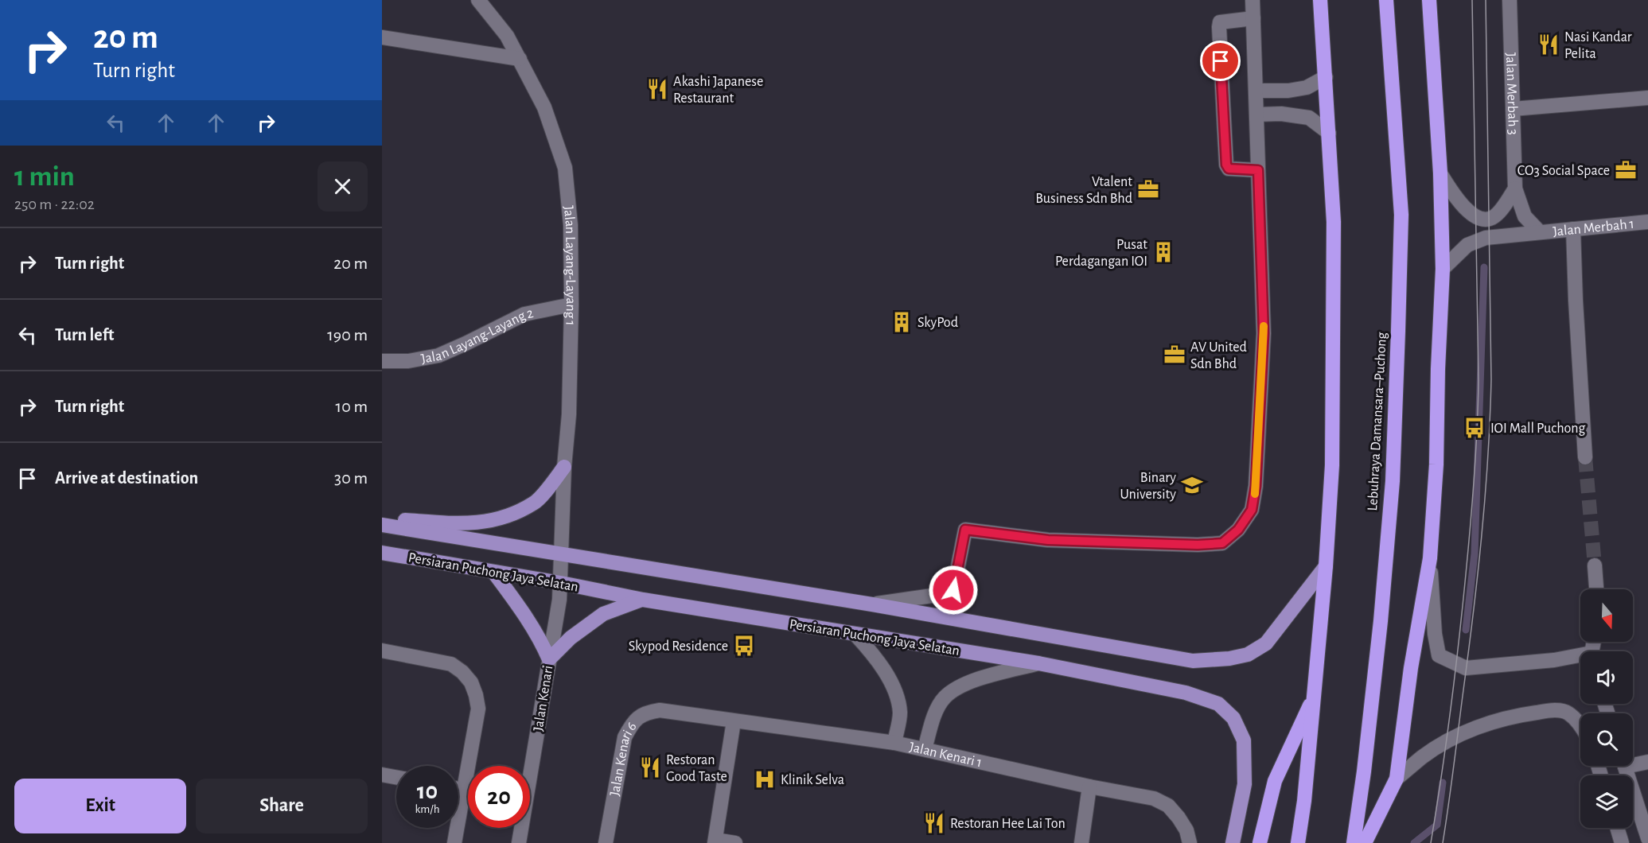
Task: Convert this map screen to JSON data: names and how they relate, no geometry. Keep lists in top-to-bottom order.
{
  "streets": {
    "highway": ["Lebuhraya Damansara–Puchong"],
    "main road": ["Persiaran Puchong Jaya Selatan"],
    "street": [
      "Jalan Merbah 3",
      "Jalan Merbah 1",
      "Jalan Layang-Layang 1",
      "Jalan Layang-Layang 2",
      "Jalan Kenari",
      "Jalan Kenari 1",
      "Jalan Kenari 6"
    ]
  },
  "crossings": [
    ["Jalan Merbah 3", "Jalan Merbah 1"],
    ["Jalan Layang-Layang 1", "Jalan Layang-Layang 2"],
    ["Jalan Layang-Layang 1", "Persiaran Puchong Jaya Selatan"],
    ["Jalan Layang-Layang 1", "Jalan Kenari"],
    ["Persiaran Puchong Jaya Selatan", "Jalan Kenari"],
    ["Jalan Kenari 1", "Jalan Kenari 6"]
  ],
  "places": {
    "restaurant": [
      "Nasi Kandar Pelita",
      "Akashi Japanese Restaurant",
      "Restoran Good Taste",
      "Restoran Hee Lai Ton"
    ],
    "office": ["CO3 Social Space", "Vtalent Business Sdn Bhd", "AV United Sdn Bhd"],
    "building": ["Pusat Perdagangan IOI", "SkyPod"],
    "bus stop": ["IOI Mall Puchong", "Skypod Residence"],
    "school or university": ["Binary University"],
    "hospital": ["Klinik Selva"]
  },
  "north": "bottom",
  "page": {
    "turn": ["20 m", "Turn right"],
    "heading": ["1 min", "250 m · 22:02"],
    "list": [
      {
        "name": "Turn right",
        "value": "20 m"
      },
      {
        "name": "Turn left",
        "value": "190 m"
      },
      {
        "name": "Turn right",
        "value": "10 m"
      },
      {
        "name": "Arrive at destination",
        "value": "30 m"
      }
    ],
    "speed": "10 km/h",
    "limit": "20",
    "buttons": ["Exit", "Share"]
  }
}
